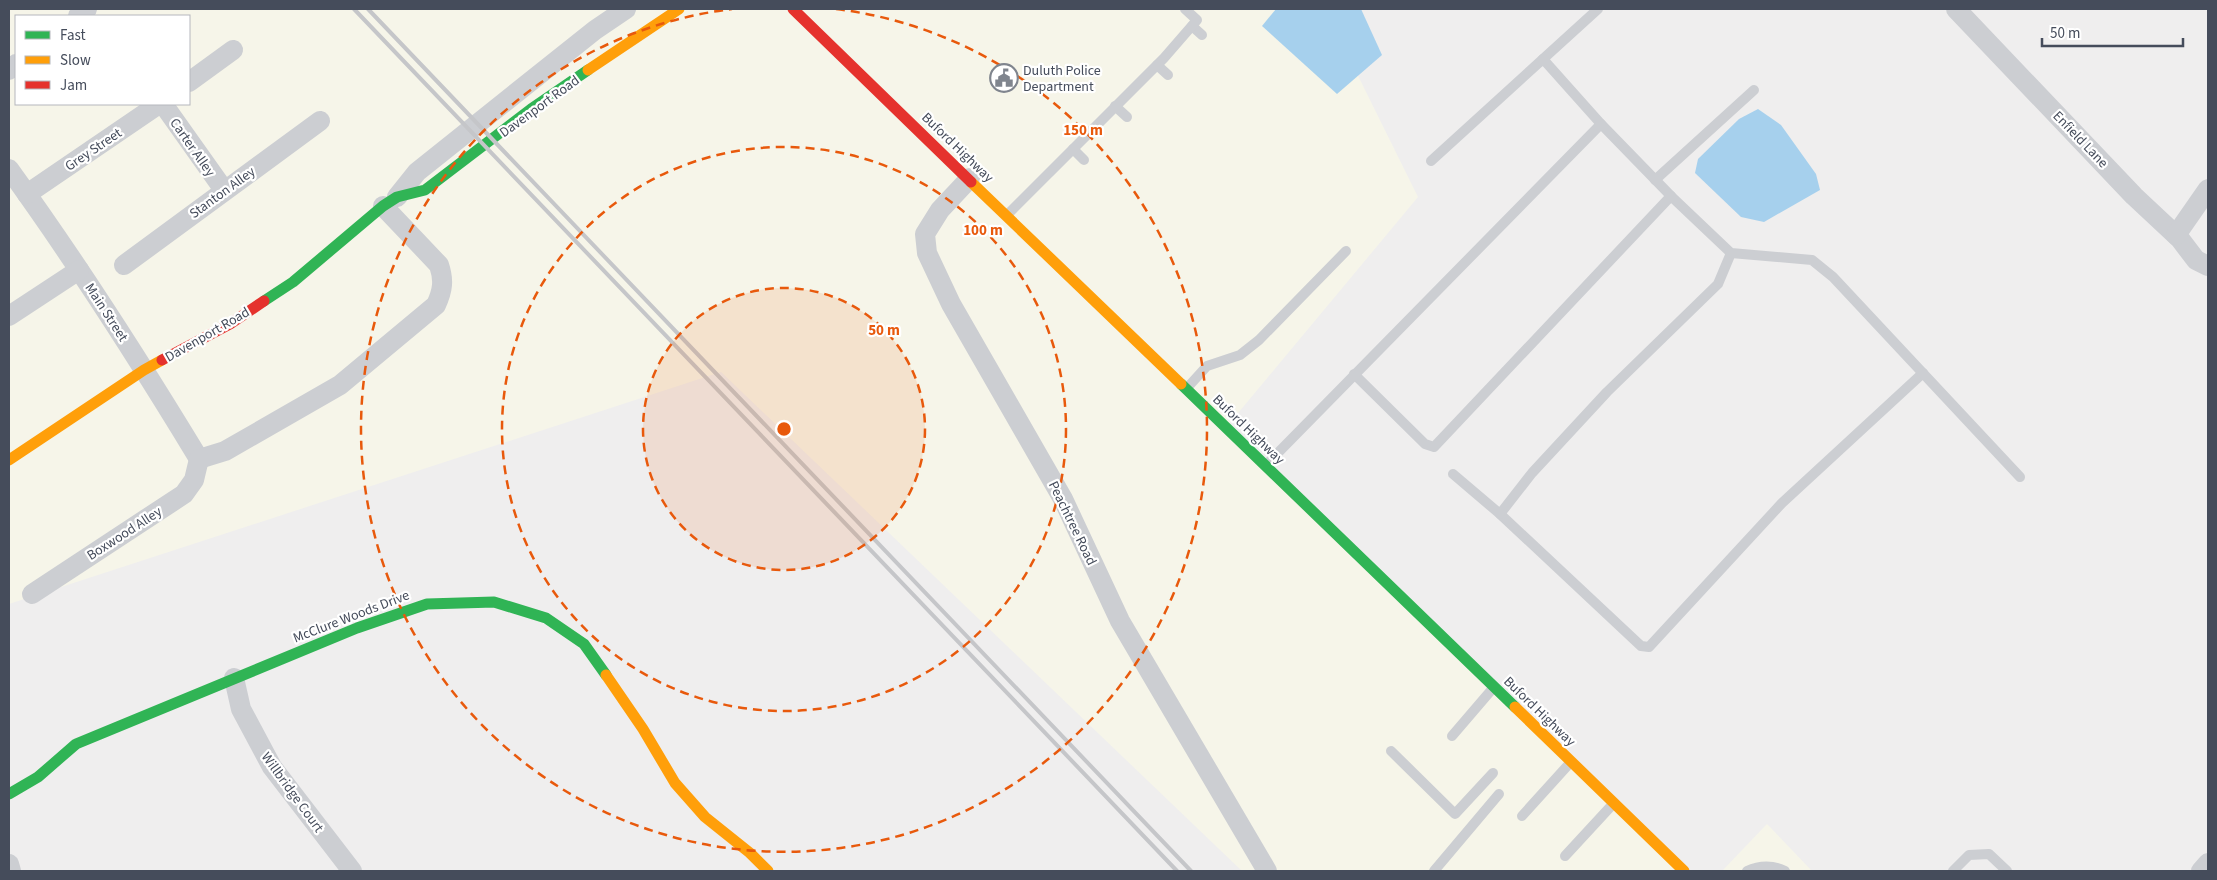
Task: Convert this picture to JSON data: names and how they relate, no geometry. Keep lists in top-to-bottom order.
{
  "streets": {
    "street": [
      "Davenport Road",
      "Enfield Lane",
      "Carter Alley",
      "Buford Highway",
      "Grey Street",
      "Stanton Alley",
      "Main Street",
      "Peachtree Road",
      "Boxwood Alley",
      "McClure Woods Drive",
      "Willbridge Court"
    ]
  },
  "crossings": [
    ["Davenport Road", "Main Street"],
    ["Carter Alley", "Stanton Alley"],
    ["Buford Highway", "Peachtree Road"],
    ["Grey Street", "Main Street"],
    ["Main Street", "Boxwood Alley"],
    ["McClure Woods Drive", "Willbridge Court"]
  ],
  "places": {
    "public building": ["Duluth Police Department"]
  },
  "legend": ["Fast", "Slow", "Jam"],
  "scale_bar": "50 m",
  "rings": ["150 m", "100 m", "50 m"]
}
